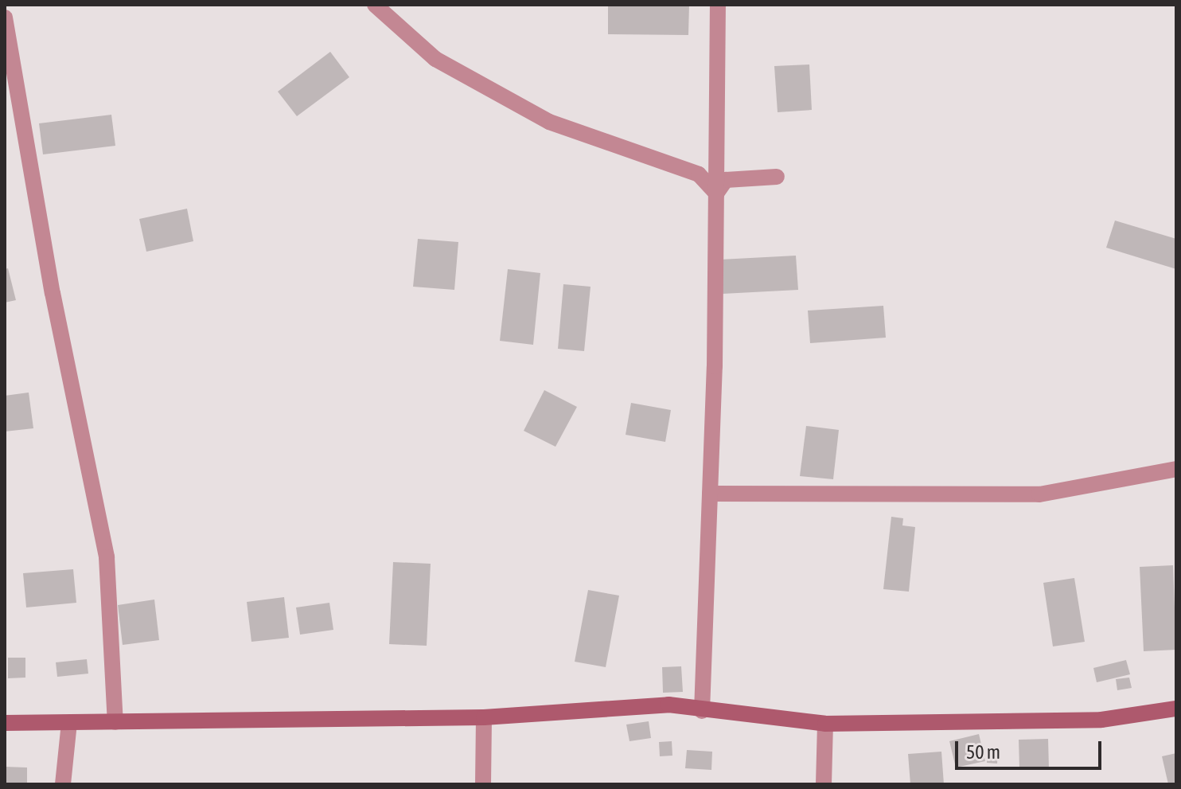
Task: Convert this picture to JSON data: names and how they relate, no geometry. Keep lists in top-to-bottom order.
{
  "scale_bar": "50 m"
}
